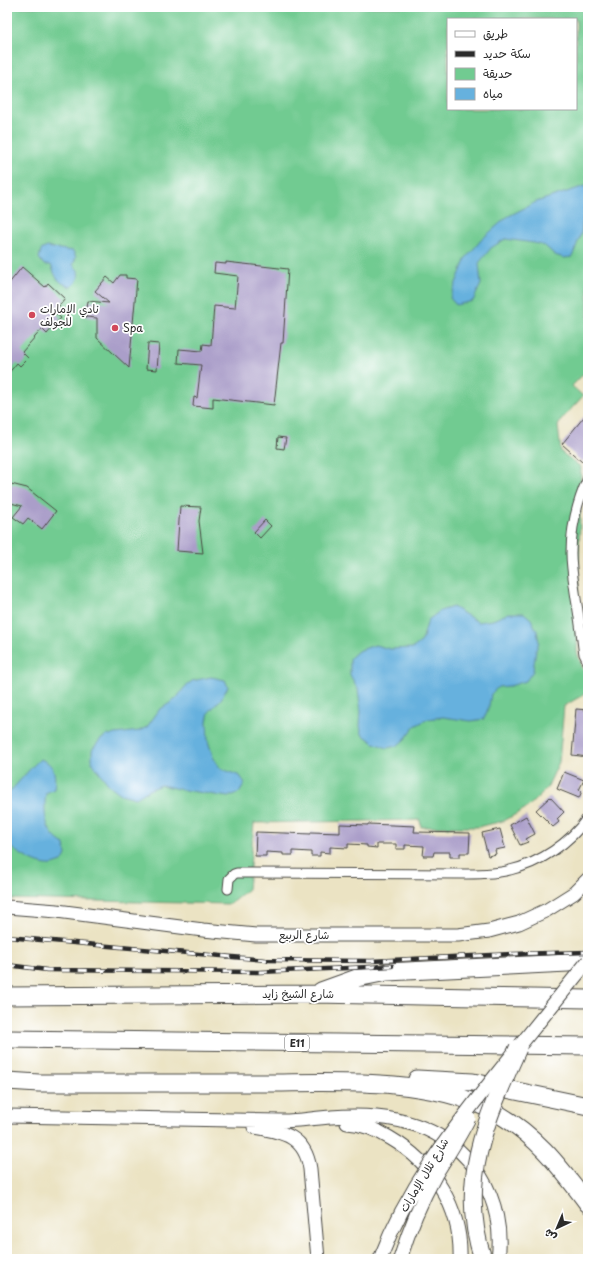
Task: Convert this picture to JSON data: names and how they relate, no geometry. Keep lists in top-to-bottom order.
{
  "streets": {
    "highway": ["شارع الشيخ زايد", "E11"],
    "main road": ["شارع الربيع", "شارع تلال الإمارات"]
  },
  "places": ["نادي الإمارات للجولف", "Spa"],
  "legend": [
    "طريق",
    "سكة حديد",
    "حديقة",
    "مياه"
  ],
  "north": "bottom left"
}
